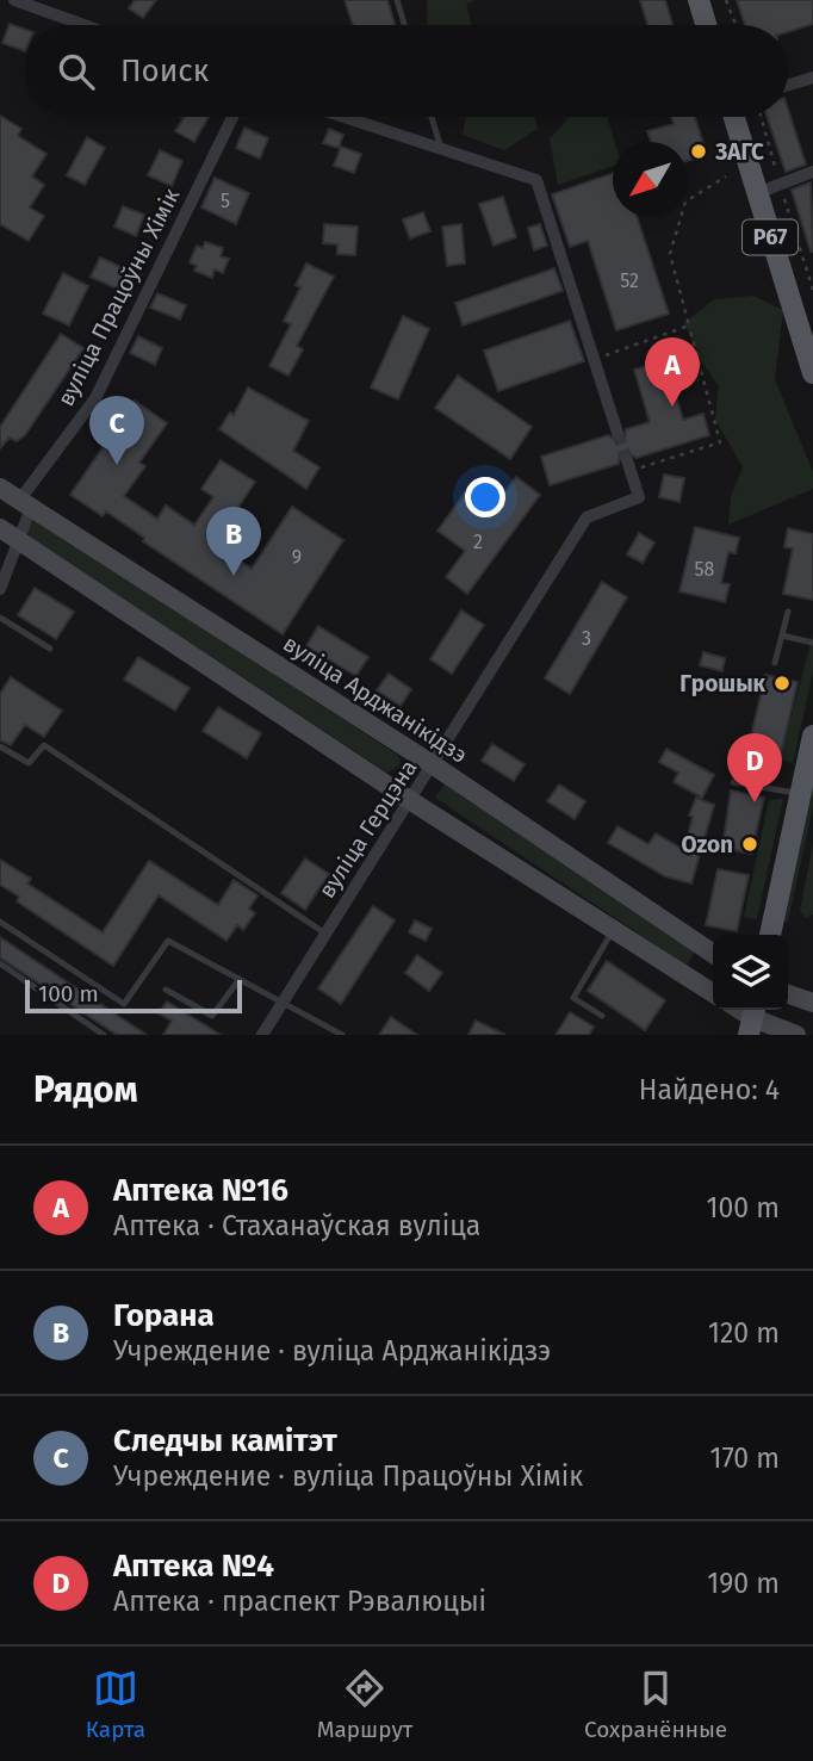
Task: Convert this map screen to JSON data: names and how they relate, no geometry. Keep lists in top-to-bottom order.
{
  "streets": {
    "main road": ["Р67", "вуліца Арджанікідзэ"],
    "street": ["вуліца Працоўны Хімік", "вуліца Герцэна"]
  },
  "crossings": [
    ["вуліца Працоўны Хімік", "вуліца Арджанікідзэ"],
    ["вуліца Арджанікідзэ", "вуліца Герцэна"]
  ],
  "places": ["ЗАГС", "Грошык", "Ozon"],
  "house_numbers": [
    "5",
    "52",
    "2",
    "9",
    "58",
    "3"
  ],
  "scale_bar": "100 m",
  "north": "bottom left",
  "page": {
    "search": "Поиск",
    "pins": [
      "A",
      "C",
      "B",
      "D"
    ],
    "scale": "100 m",
    "heading": ["Рядом", "Найдено: 4"],
    "list": [
      {
        "mark": "A",
        "name": "Аптека №16",
        "note": "Аптека · Стаханаўская вуліца",
        "value": "100 m"
      },
      {
        "mark": "B",
        "name": "Горана",
        "note": "Учреждение · вуліца Арджанікідзэ",
        "value": "120 m"
      },
      {
        "mark": "C",
        "name": "Следчы камітэт",
        "note": "Учреждение · вуліца Працоўны Хімік",
        "value": "170 m"
      },
      {
        "mark": "D",
        "name": "Аптека №4",
        "note": "Аптека · праспект Рэвалюцыі",
        "value": "190 m"
      }
    ],
    "nav": ["Карта", "Маршрут", "Сохранённые"]
  }
}
